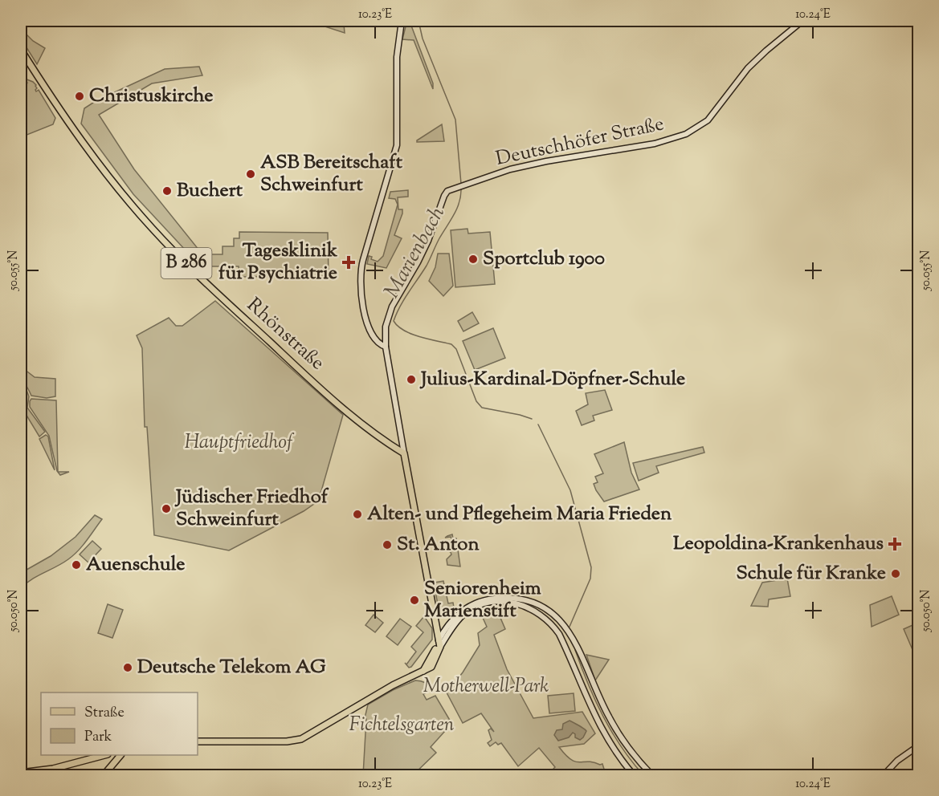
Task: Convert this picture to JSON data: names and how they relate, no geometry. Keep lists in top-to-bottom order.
{
  "streets": {
    "main road": ["Deutschhöfer Straße", "B 286", "Rhönstraße"]
  },
  "crossings": [
    ["Deutschhöfer Straße", "Rhönstraße"]
  ],
  "water": ["Marienbach"],
  "parks": ["Hauptfriedhof", "Motherwell-Park", "Fichtelsgarten"],
  "places": {
    "other": [
      "Christuskirche",
      "ASB Bereitschaft Schweinfurt",
      "Buchert",
      "Sportclub 1900",
      "Julius-Kardinal-Döpfner-Schule",
      "Jüdischer Friedhof Schweinfurt",
      "Alten- und Pflegeheim Maria Frieden",
      "St. Anton",
      "Auenschule",
      "Schule für Kranke",
      "Seniorenheim Marienstift",
      "Deutsche Telekom AG"
    ],
    "health": ["Tagesklinik für Psychiatrie", "Leopoldina-Krankenhaus"]
  },
  "legend": ["Straße", "Park"],
  "coordinates": [
    "10.23°E",
    "10.24°E",
    "50.055°N",
    "50.050°N"
  ]
}
